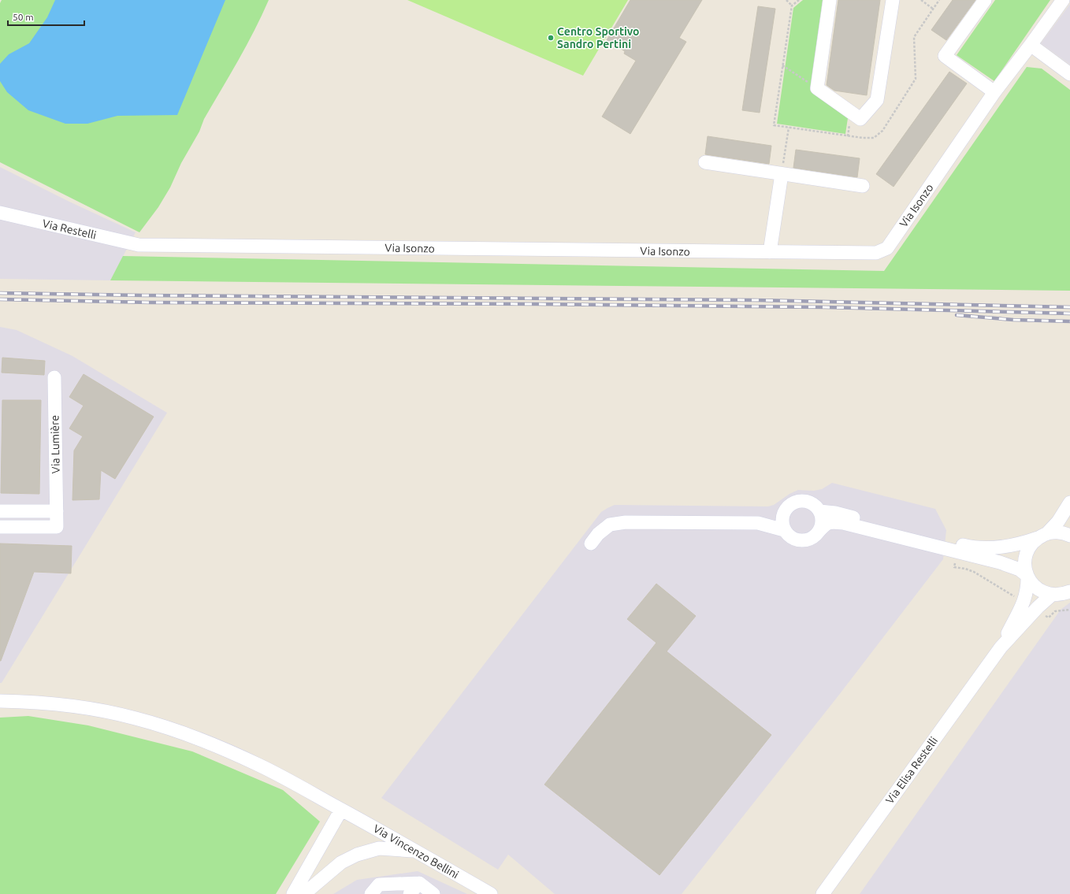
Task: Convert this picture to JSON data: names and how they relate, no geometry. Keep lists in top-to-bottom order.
{
  "streets": {
    "street": [
      "Via Isonzo",
      "Via Restelli",
      "Via Lumière",
      "Via Elisa Restelli",
      "Via Vincenzo Bellini"
    ]
  },
  "crossings": [
    ["Via Isonzo", "Via Restelli"]
  ],
  "places": ["Centro Sportivo Sandro Pertini"],
  "scale_bar": "50 m"
}
